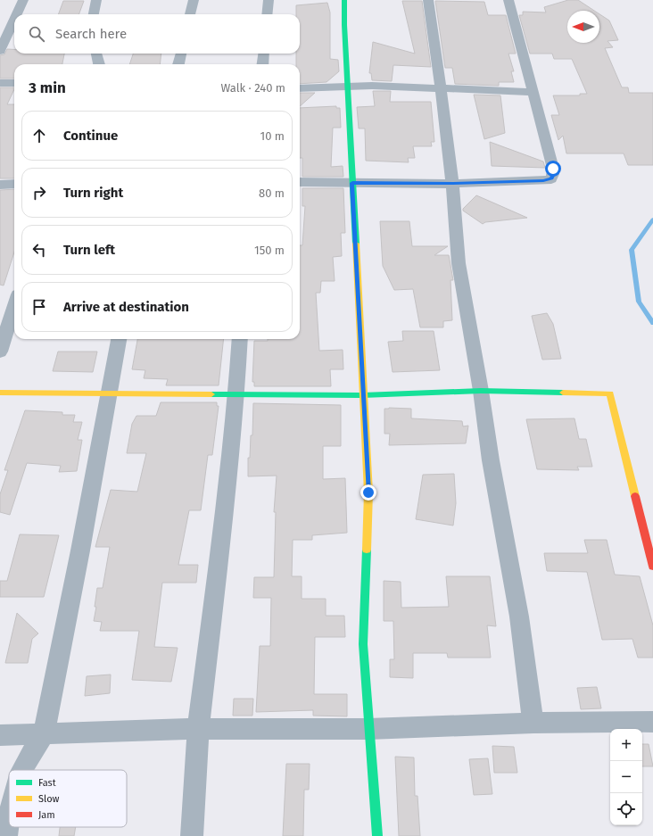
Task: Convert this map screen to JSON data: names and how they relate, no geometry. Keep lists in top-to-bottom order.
{
  "legend": ["Fast", "Slow", "Jam"],
  "north": "left",
  "page": {
    "search": "Search here",
    "heading": ["3 min", "Walk · 240 m"],
    "list": [
      ["Continue", "10 m"],
      ["Turn right", "80 m"],
      ["Turn left", "150 m"],
      "Arrive at destination"
    ],
    "map_buttons": ["+", "−"]
  }
}
